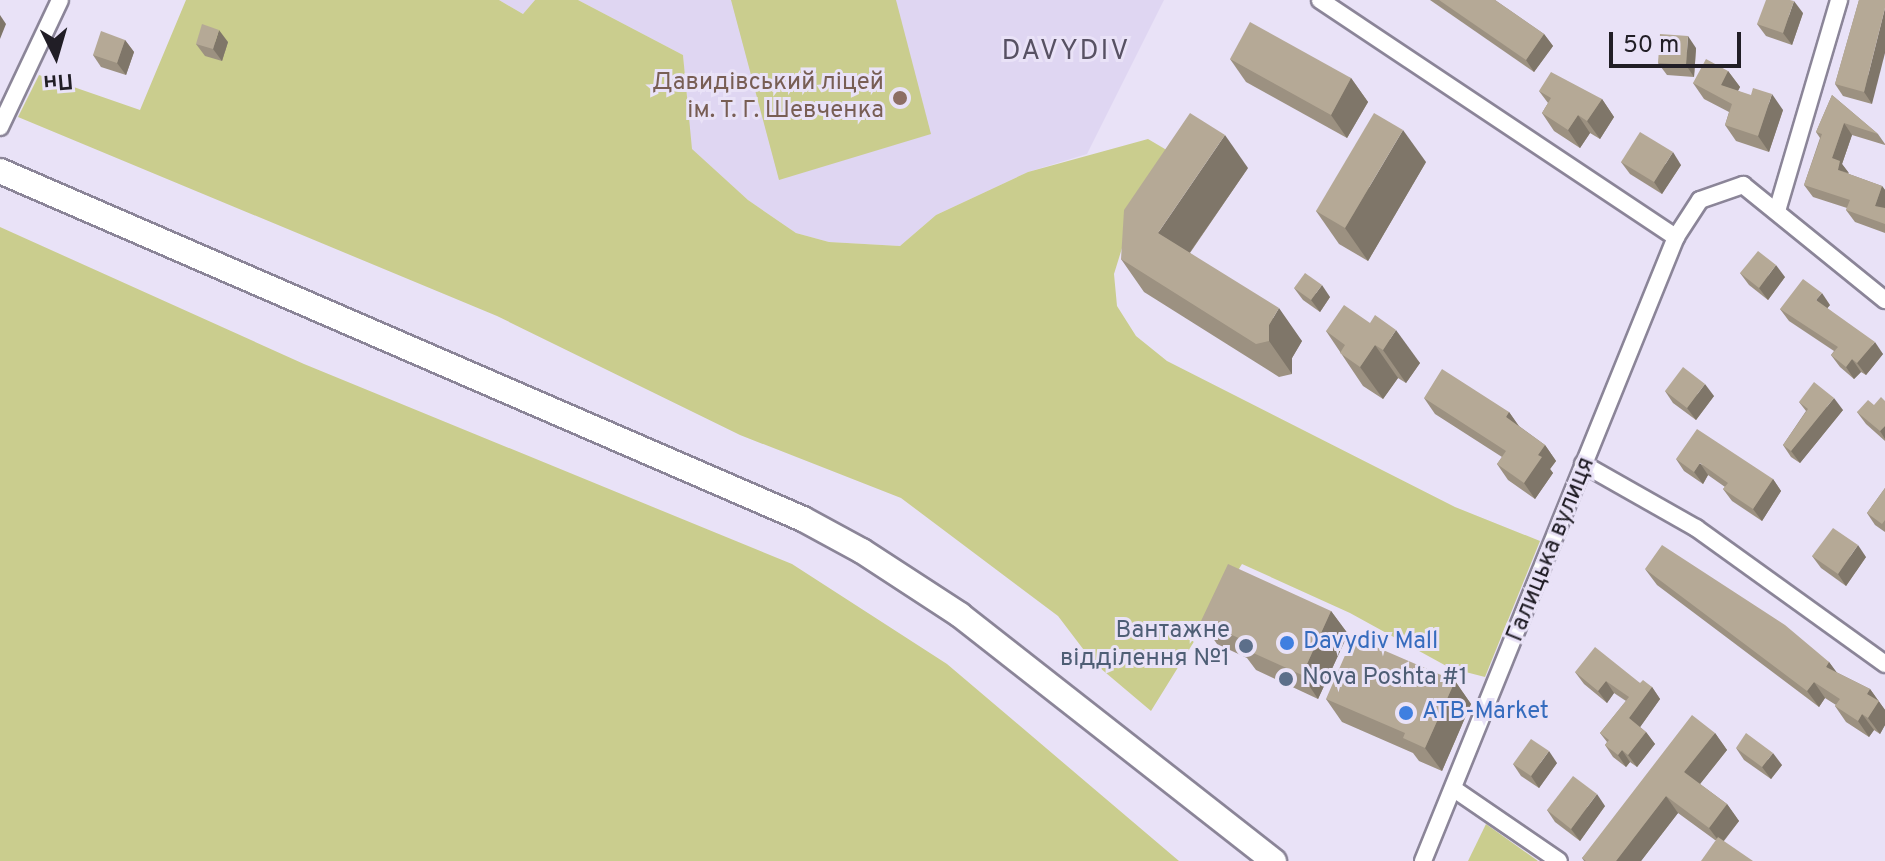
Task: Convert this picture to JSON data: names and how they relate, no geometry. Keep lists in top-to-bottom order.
{
  "streets": {
    "street": ["Галицька вулиця"]
  },
  "districts": ["DAVYDIV"],
  "places": [
    "Давидівський ліцей ім. Т. Г. Шевченка",
    "Davydiv Mall",
    "Вантажне відділення №1",
    "Nova Poshta #1",
    "ATB-Market"
  ],
  "scale_bar": "50 m",
  "north": "bottom"
}
